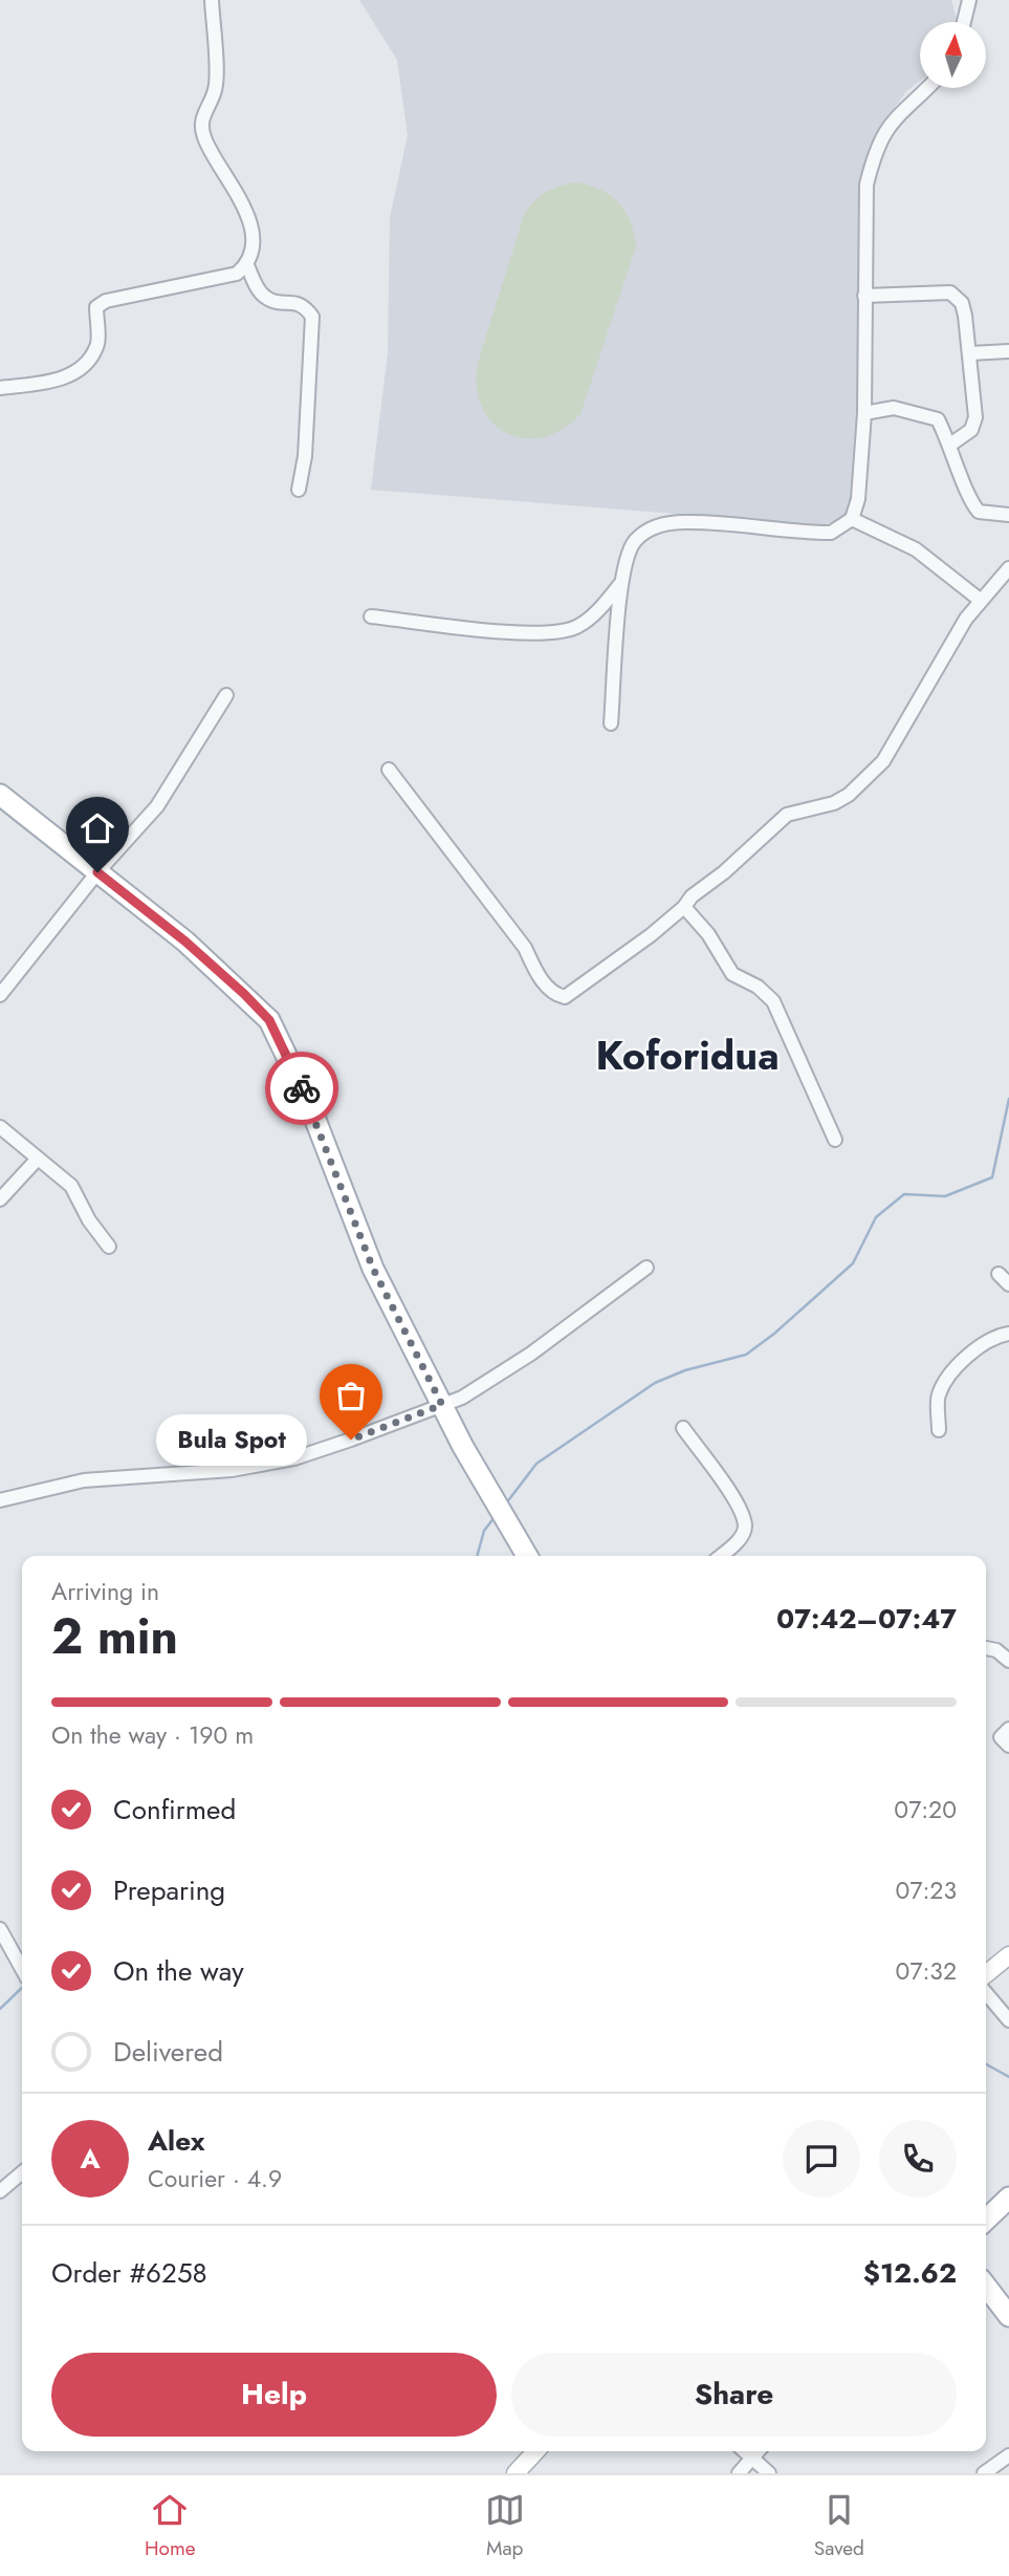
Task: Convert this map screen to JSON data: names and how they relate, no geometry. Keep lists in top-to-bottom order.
{
  "districts": ["Koforidua"],
  "places": ["Bula Spot"],
  "north": "top",
  "page": {
    "bubble": "Bula Spot",
    "heading": ["2 min", "Arriving in", "07:42–07:47"],
    "panel": [
      "Alex",
      "Courier · 4.9",
      "Order #6258",
      "$12.62"
    ],
    "bar": "On the way · 190 m",
    "list": [
      ["Confirmed", "07:20"],
      ["Preparing", "07:23"],
      ["On the way", "07:32"],
      "Delivered"
    ],
    "round": "A",
    "buttons": ["Help", "Share"],
    "tabs": ["Home", "Map", "Saved"]
  }
}
